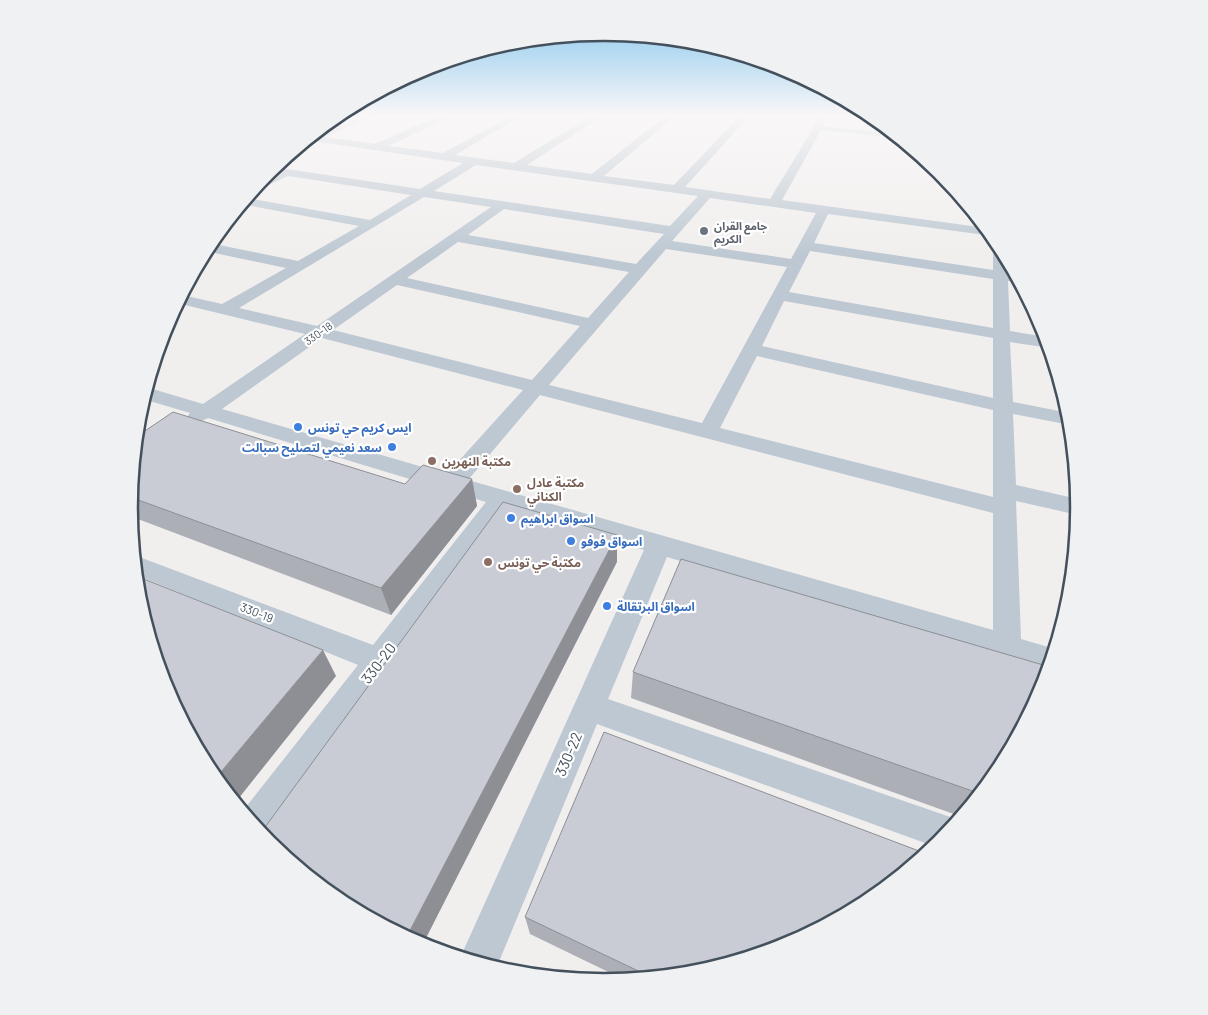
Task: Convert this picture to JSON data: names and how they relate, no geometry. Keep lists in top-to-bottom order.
{
  "streets": {
    "street": [
      "330-18",
      "330-19",
      "330-20",
      "330-22"
    ]
  },
  "crossings": [
    ["330-19", "330-20"]
  ],
  "places": [
    "جامع القران الكريم",
    "ايس كريم حي تونس",
    "سعد نعيمي لتصليح سبالت",
    "مكتبة النهرين",
    "مكتبة عادل الكناني",
    "اسواق ابراهيم",
    "اسواق فوفو",
    "مكتبة حي تونس",
    "اسواق البرتقالة"
  ]
}
